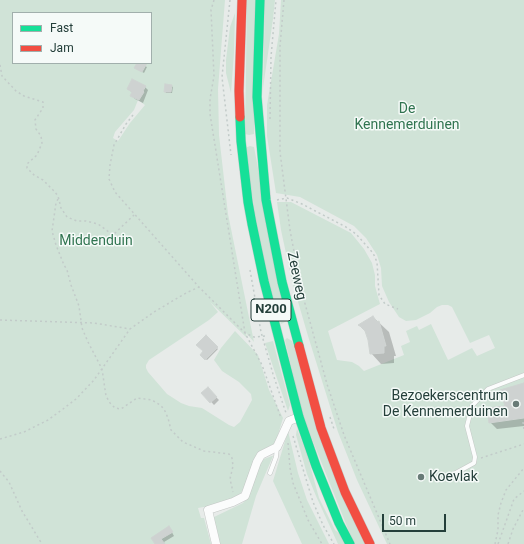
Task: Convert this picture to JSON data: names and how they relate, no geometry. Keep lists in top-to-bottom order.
{
  "streets": {
    "main road": ["Zeeweg", "N200"]
  },
  "parks": ["De Kennemerduinen", "Middenduin"],
  "places": ["Bezoekerscentrum De Kennemerduinen", "Koevlak"],
  "legend": ["Fast", "Jam"],
  "scale_bar": "50 m"
}
